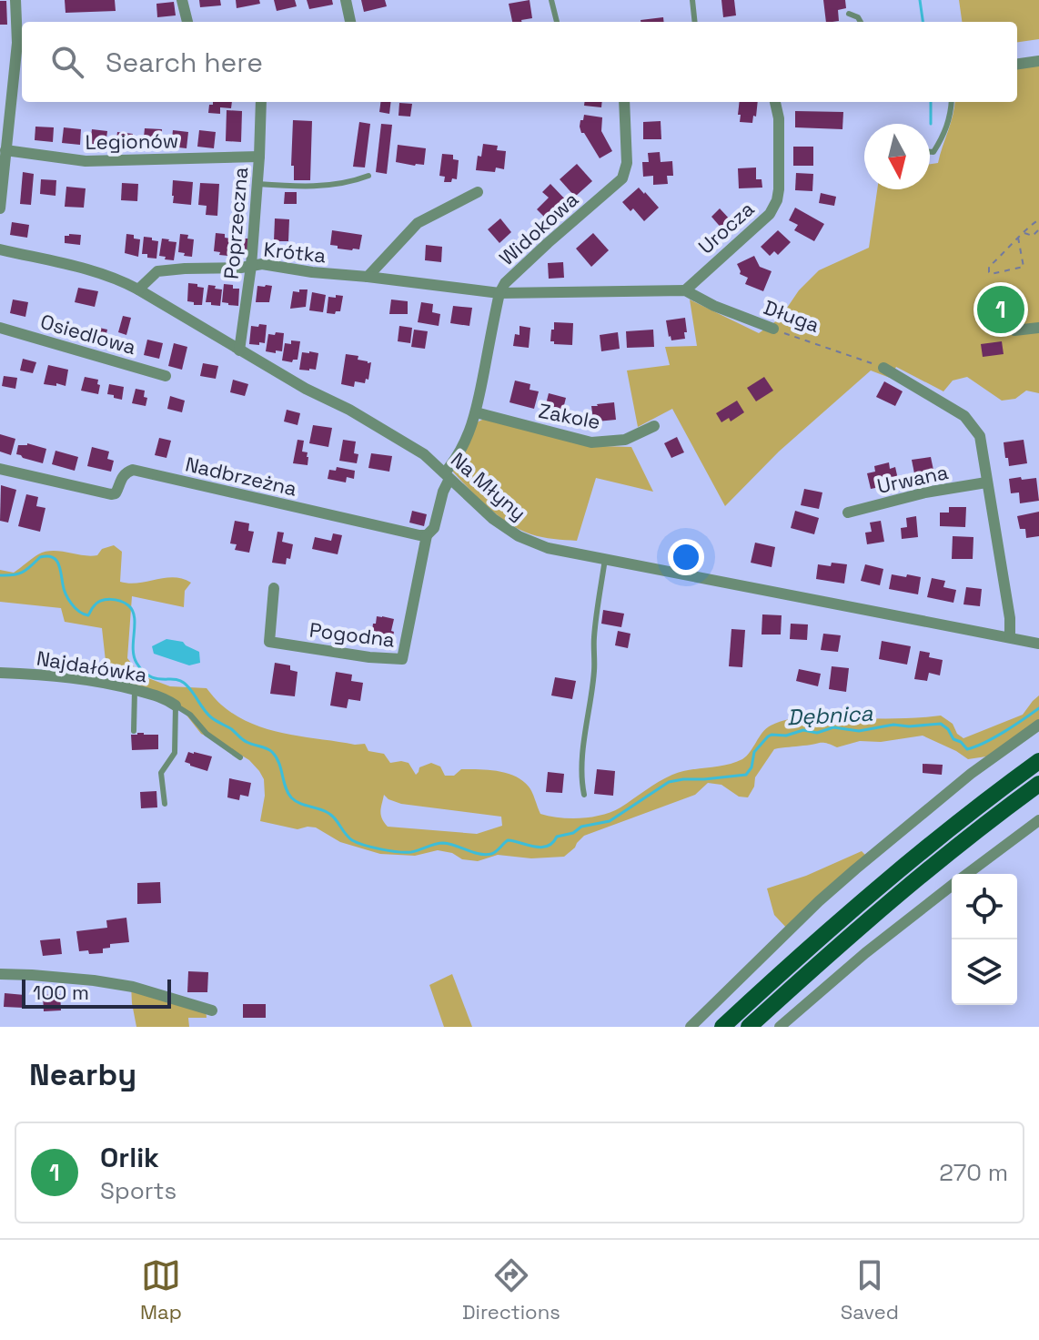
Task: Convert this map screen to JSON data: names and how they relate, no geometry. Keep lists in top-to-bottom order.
{
  "streets": {
    "street": [
      "Legionów",
      "Poprzeczna",
      "Urocza",
      "Widokowa",
      "Krótka",
      "Długa",
      "Osiedlowa",
      "Zakole",
      "Nadbrzeżna",
      "Urwana",
      "Na Młyny",
      "Pogodna",
      "Najdałówka"
    ]
  },
  "crossings": [
    ["Legionów", "Poprzeczna"],
    ["Poprzeczna", "Krótka"],
    ["Poprzeczna", "Na Młyny"],
    ["Urocza", "Długa"],
    ["Widokowa", "Długa"],
    ["Widokowa", "Zakole"],
    ["Widokowa", "Na Młyny"],
    ["Krótka", "Długa"],
    ["Krótka", "Na Młyny"],
    ["Nadbrzeżna", "Pogodna"]
  ],
  "water": ["Dębnica"],
  "scale_bar": "100 m",
  "north": "bottom",
  "page": {
    "search": "Search here",
    "pins": "1",
    "scale": "100 m",
    "heading": "Nearby",
    "list": [
      {
        "mark": "1",
        "name": "Orlik",
        "note": "Sports",
        "value": "270 m"
      }
    ],
    "nav": ["Map", "Directions", "Saved"]
  }
}
